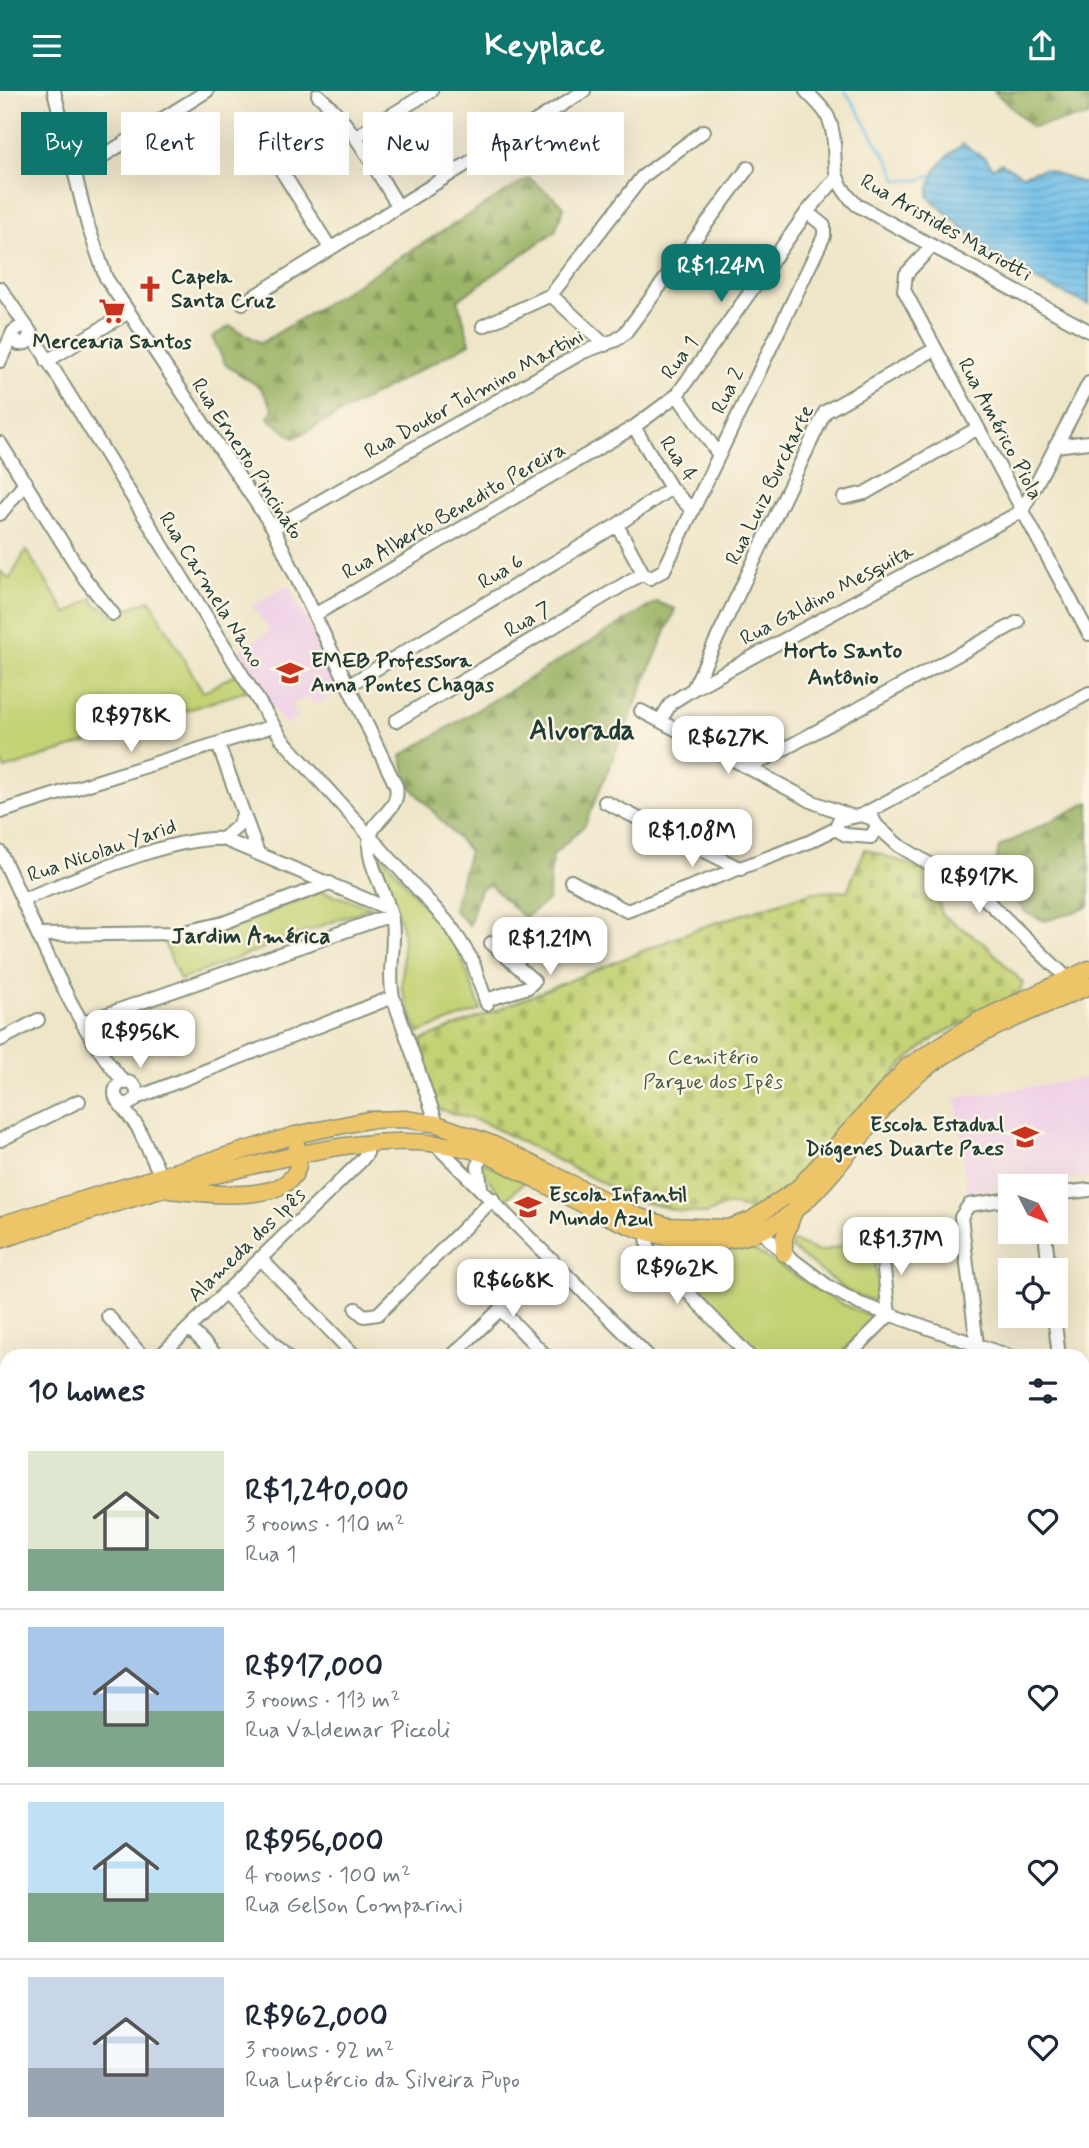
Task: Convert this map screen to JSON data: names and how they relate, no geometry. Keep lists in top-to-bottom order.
{
  "streets": {
    "street": [
      "Rua Aristides Mariotti",
      "Rua 1",
      "Rua 2",
      "Rua Doutor Tolmino Martini",
      "Rua Américo Piola",
      "Rua Ernesto Pincinato",
      "Rua 4",
      "Rua Luiz Burckarte",
      "Rua Alberto Benedito Pereira",
      "Rua 6",
      "Rua Carmela Nano",
      "Rua Galdino Mesquita",
      "Rua 7",
      "Rua Nicolau Yarid",
      "Alameda dos Ipês"
    ]
  },
  "crossings": [
    ["Rua Aristides Mariotti", "Rua 1"],
    ["Rua Aristides Mariotti", "Rua Américo Piola"],
    ["Rua 1", "Rua 2"],
    ["Rua 1", "Rua 4"],
    ["Rua 1", "Rua Alberto Benedito Pereira"],
    ["Rua 2", "Rua 4"],
    ["Rua 2", "Rua 7"],
    ["Rua Doutor Tolmino Martini", "Rua Ernesto Pincinato"],
    ["Rua Américo Piola", "Rua Luiz Burckarte"],
    ["Rua Américo Piola", "Rua Galdino Mesquita"],
    ["Rua Ernesto Pincinato", "Rua Alberto Benedito Pereira"],
    ["Rua Ernesto Pincinato", "Rua 6"],
    ["Rua Ernesto Pincinato", "Rua Carmela Nano"],
    ["Rua 4", "Rua 6"],
    ["Rua Luiz Burckarte", "Rua Galdino Mesquita"]
  ],
  "districts": ["Horto Santo Antônio", "Alvorada", "Jardim América"],
  "parks": ["Cemitério Parque dos Ipês"],
  "places": {
    "church": ["Capela Santa Cruz"],
    "supermarket": ["Mercearia Santos"],
    "school or university": ["EMEB Professora Anna Pontes Chagas", "Escola Estadual Diógenes Duarte Paes", "Escola Infantil Mundo Azul"]
  },
  "north": "bottom right",
  "page": {
    "header": "Keyplace",
    "chip": [
      "Buy",
      "Rent",
      "Filters",
      "New",
      "Apartment"
    ],
    "price": [
      "R$1.24M",
      "R$978K",
      "R$627K",
      "R$1.08M",
      "R$917K",
      "R$1.21M",
      "R$956K",
      "R$1.37M",
      "R$962K",
      "R$668K"
    ],
    "heading": "10 homes",
    "list": [
      {
        "name": "R$1,240,000",
        "note": "3 rooms · 110 m² · Rua 1"
      },
      {
        "name": "R$917,000",
        "note": "3 rooms · 113 m² · Rua Valdemar Piccoli"
      },
      {
        "name": "R$956,000",
        "note": "4 rooms · 100 m² · Rua Gelson Comparini"
      },
      {
        "name": "R$962,000",
        "note": "3 rooms · 92 m² · Rua Lupércio da Silveira Pupo"
      }
    ]
  }
}
